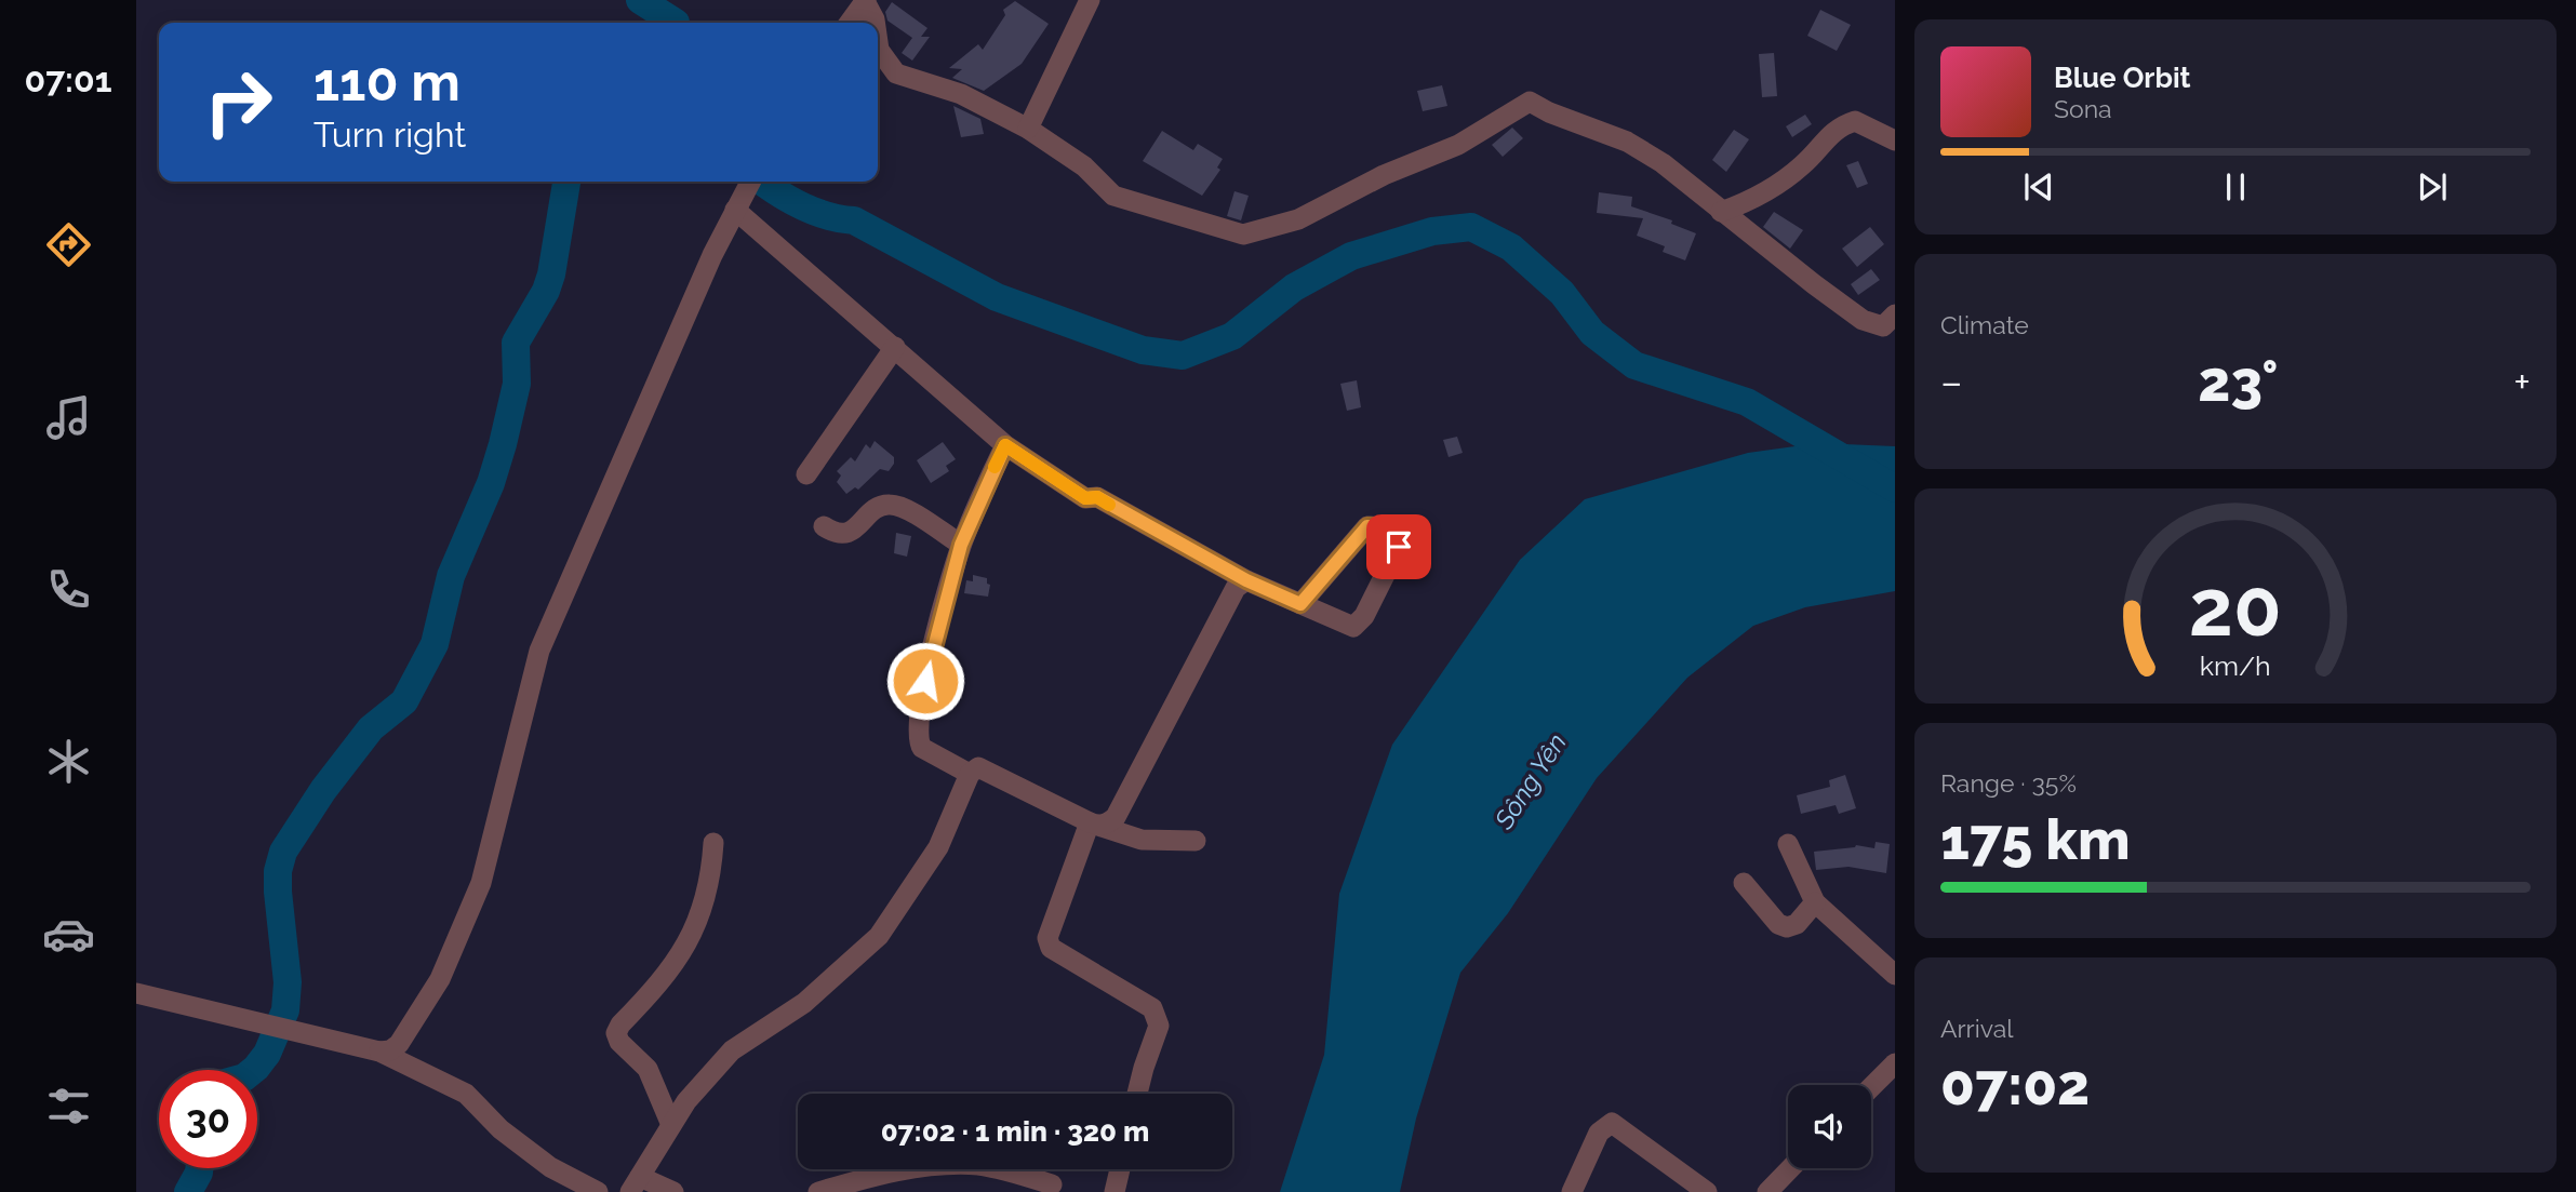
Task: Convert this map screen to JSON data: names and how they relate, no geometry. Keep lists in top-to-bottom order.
{
  "water": ["Sông Yên"],
  "page": {
    "tabs": "07:01",
    "turn": ["110 m", "Turn right"],
    "song": ["Blue Orbit", "Sona"],
    "tile": [
      "Climate",
      ["Range · 35%", "175 km"],
      ["Arrival", "07:02"]
    ],
    "heat": ["−", "23°", "+"],
    "limit": "30",
    "trip": "07:02 · 1 min · 320 m",
    "gauge": ["20", "km/h"]
  }
}
